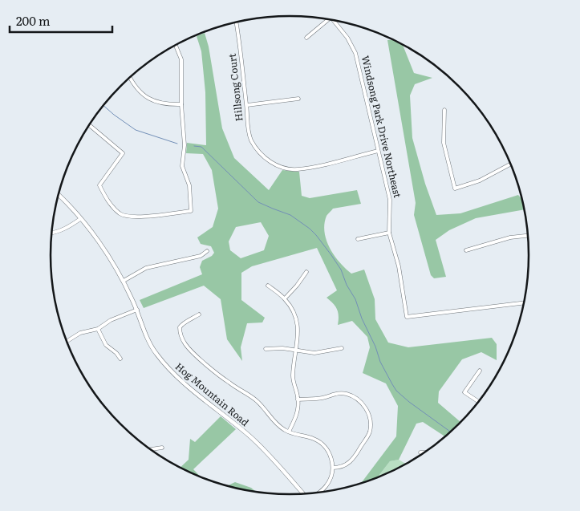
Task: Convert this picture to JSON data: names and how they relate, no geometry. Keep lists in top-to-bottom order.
{
  "streets": {
    "street": ["Hillsong Court", "Windsong Park Drive Northeast", "Hog Mountain Road"]
  },
  "crossings": [
    ["Hillsong Court", "Windsong Park Drive Northeast"]
  ],
  "scale_bar": "200 m"
}
